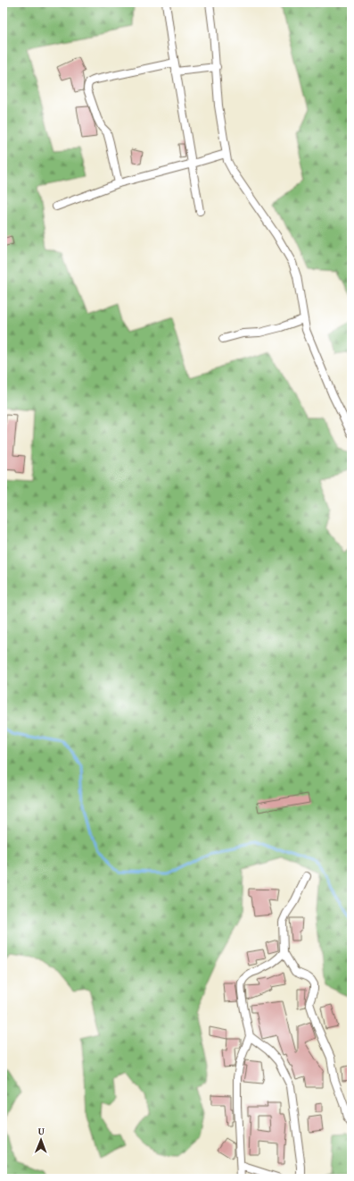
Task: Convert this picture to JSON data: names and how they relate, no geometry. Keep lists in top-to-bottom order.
{
  "north": "top"
}
